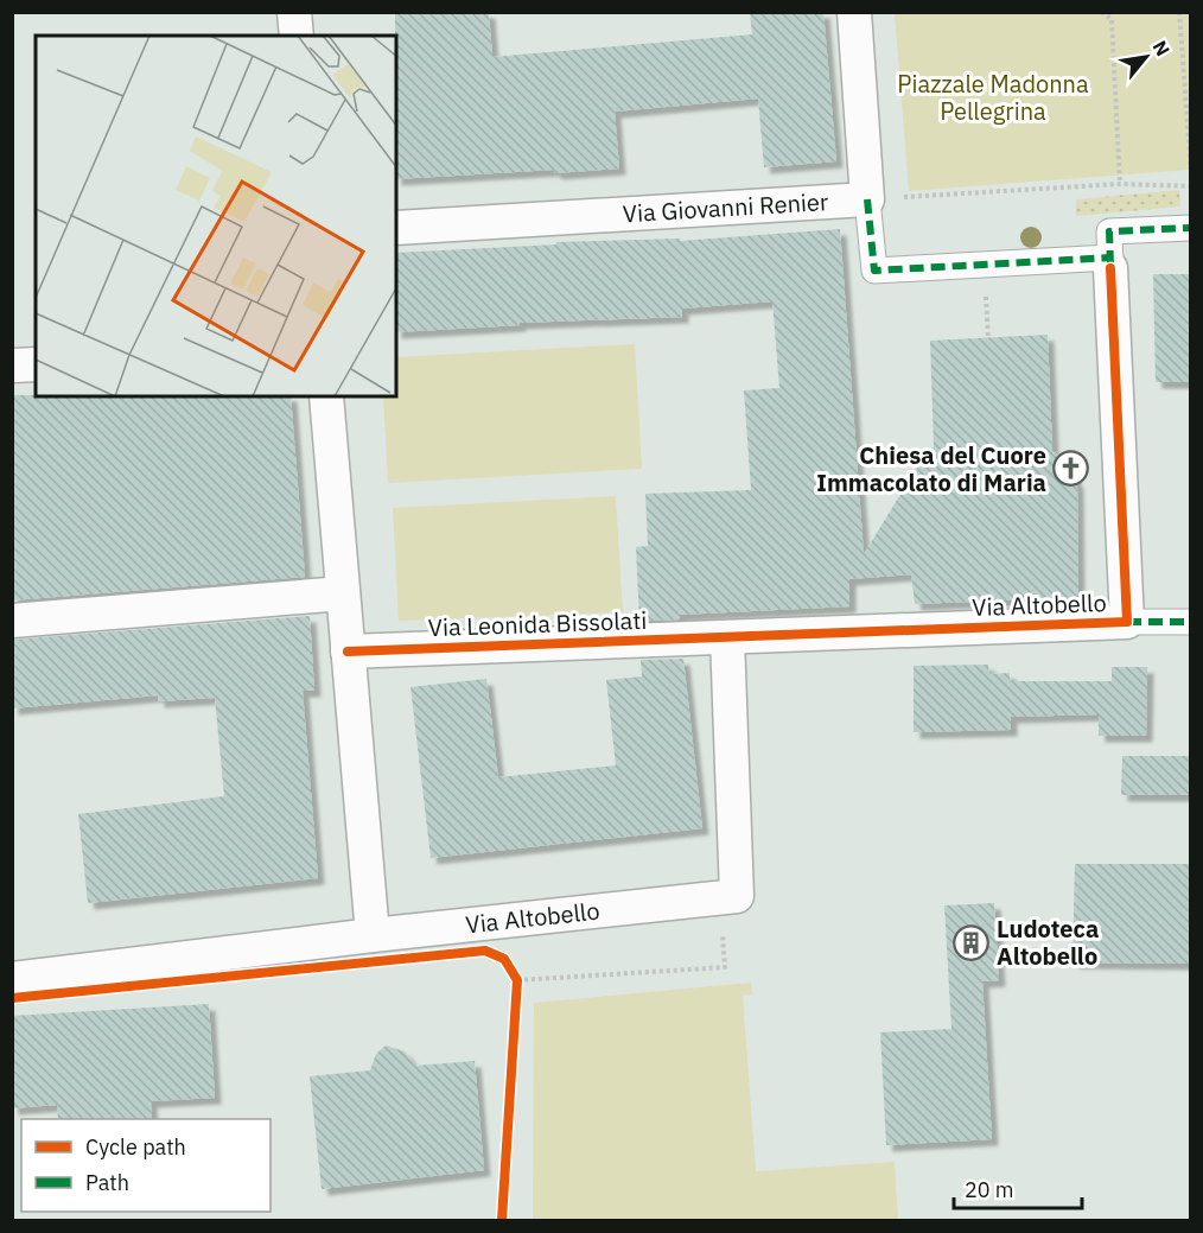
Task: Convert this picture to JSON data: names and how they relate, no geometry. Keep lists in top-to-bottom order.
{
  "streets": {
    "street": ["Via Giovanni Renier", "Via Altobello", "Via Leonida Bissolati"]
  },
  "crossings": [
    ["Via Altobello", "Via Leonida Bissolati"]
  ],
  "parks": ["Piazzale Madonna Pellegrina"],
  "places": {
    "church": ["Chiesa del Cuore Immacolato di Maria"],
    "building": ["Ludoteca Altobello"]
  },
  "legend": ["Cycle path", "Path"],
  "scale_bar": "20 m",
  "north": "top right"
}
